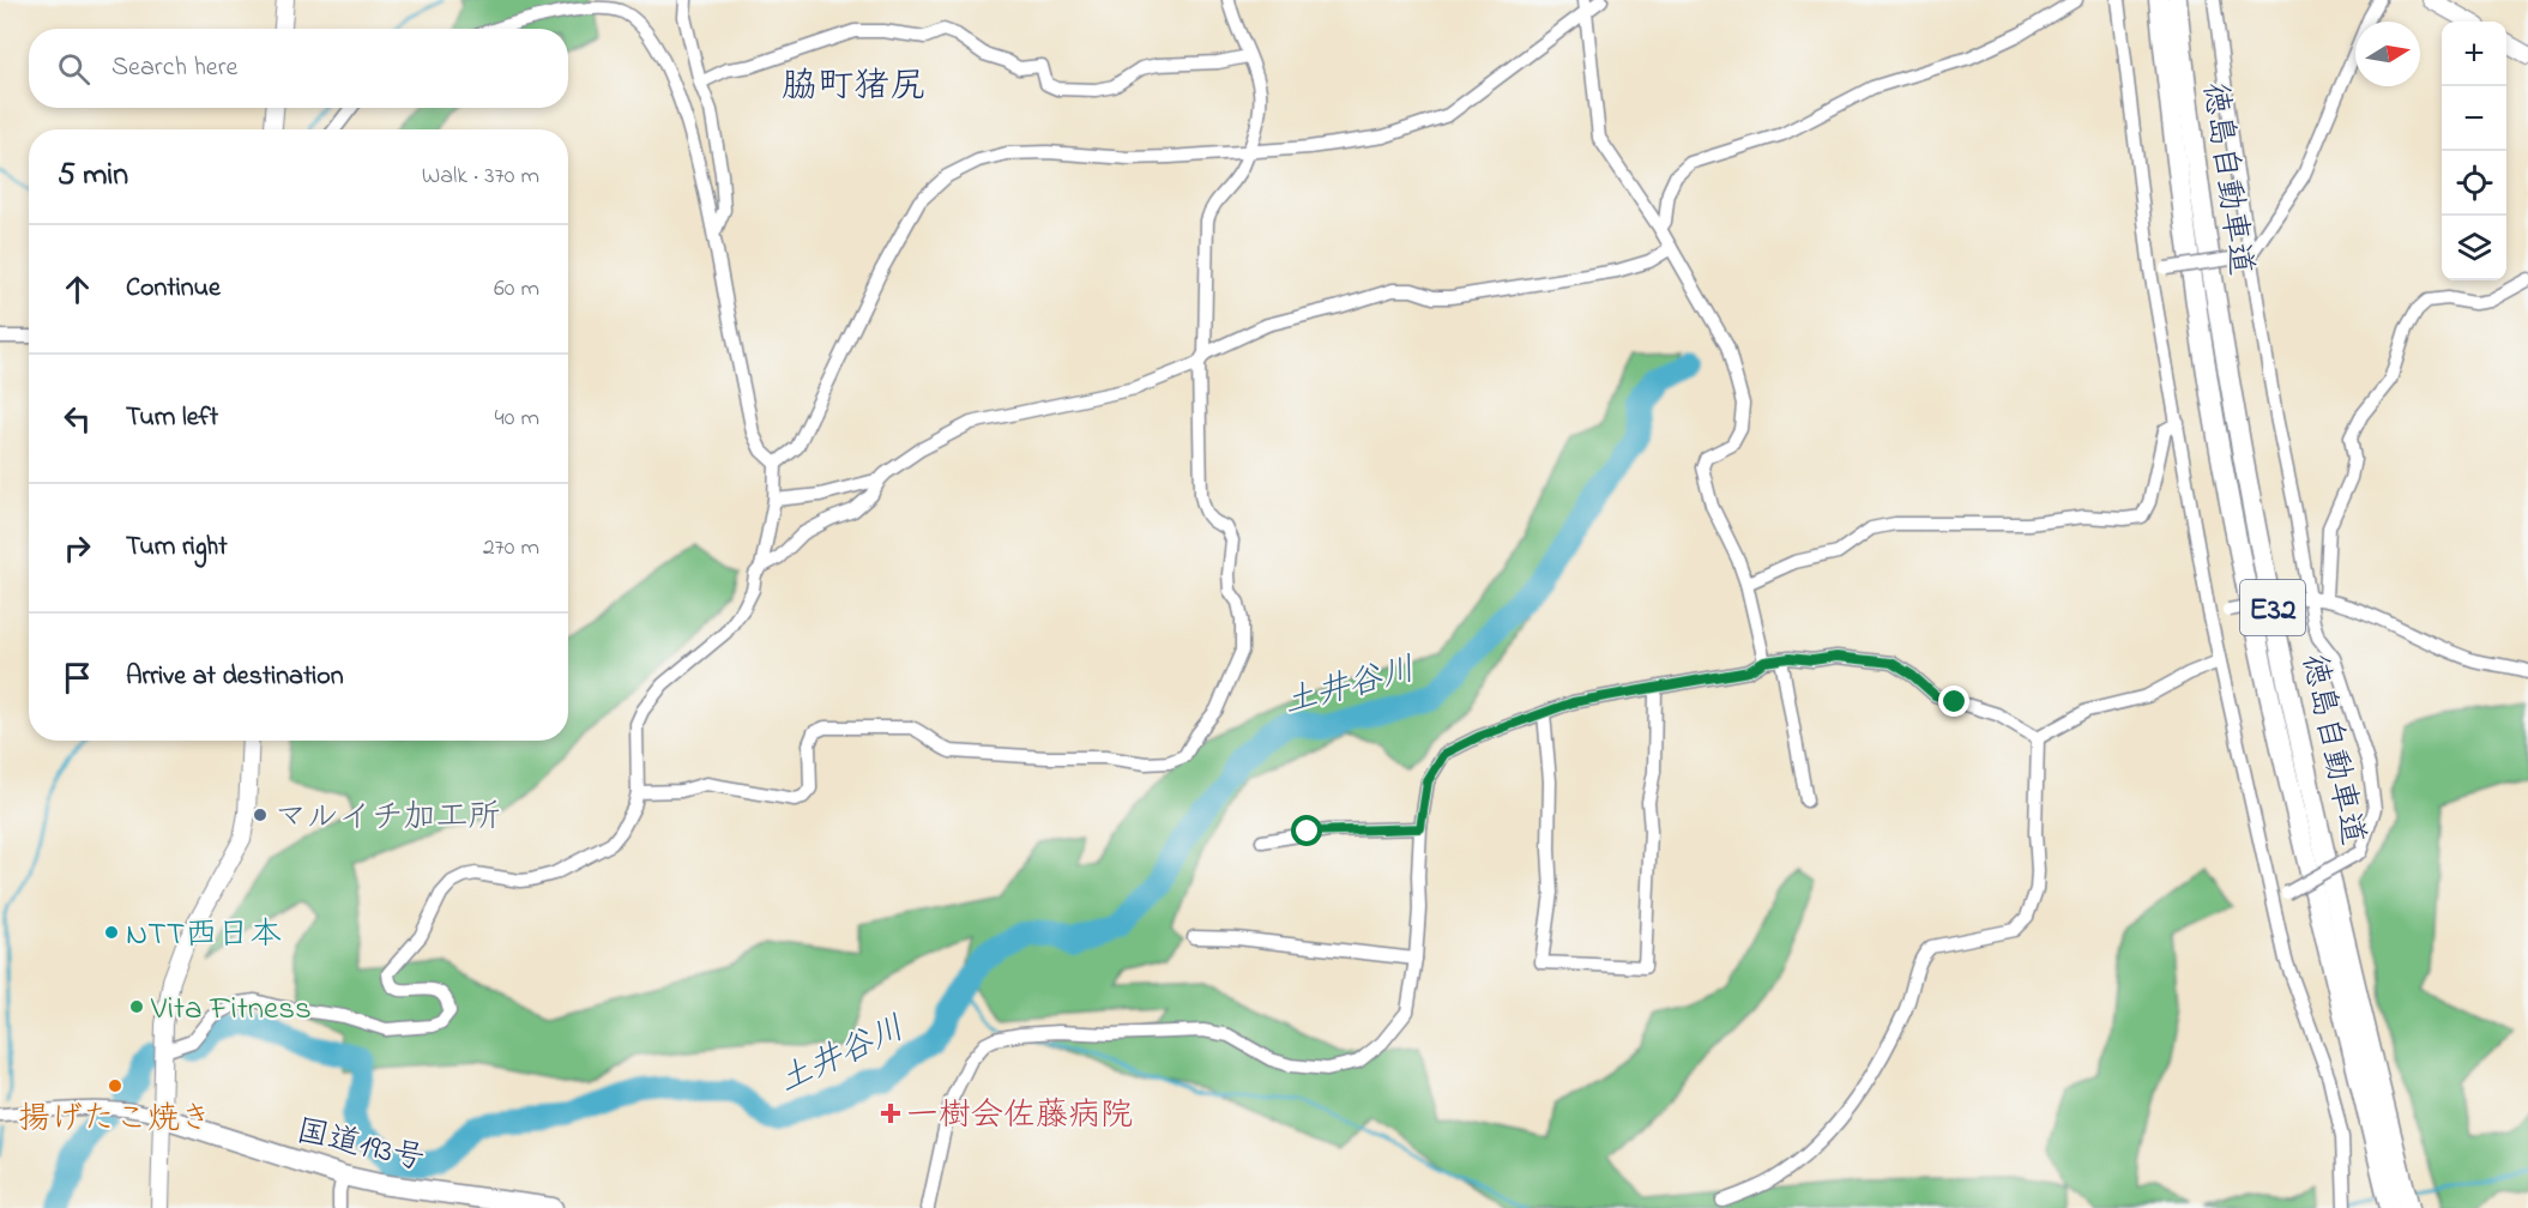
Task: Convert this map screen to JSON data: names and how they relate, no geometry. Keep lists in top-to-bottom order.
{
  "streets": {
    "highway": ["徳島自動車道", "E32", "国道193号"]
  },
  "districts": ["脇町猪尻"],
  "water": ["土井谷川"],
  "places": {
    "other": [
      "マルイチ加工所",
      "NTT西日本",
      "Vita Fitness",
      "揚げたこ焼き"
    ],
    "health": ["一樹会佐藤病院"]
  },
  "north": "right",
  "page": {
    "map_buttons": ["+", "−"],
    "search": "Search here",
    "heading": ["5 min", "Walk · 370 m"],
    "list": [
      ["Continue", "60 m"],
      ["Turn left", "40 m"],
      ["Turn right", "270 m"],
      "Arrive at destination"
    ]
  }
}
